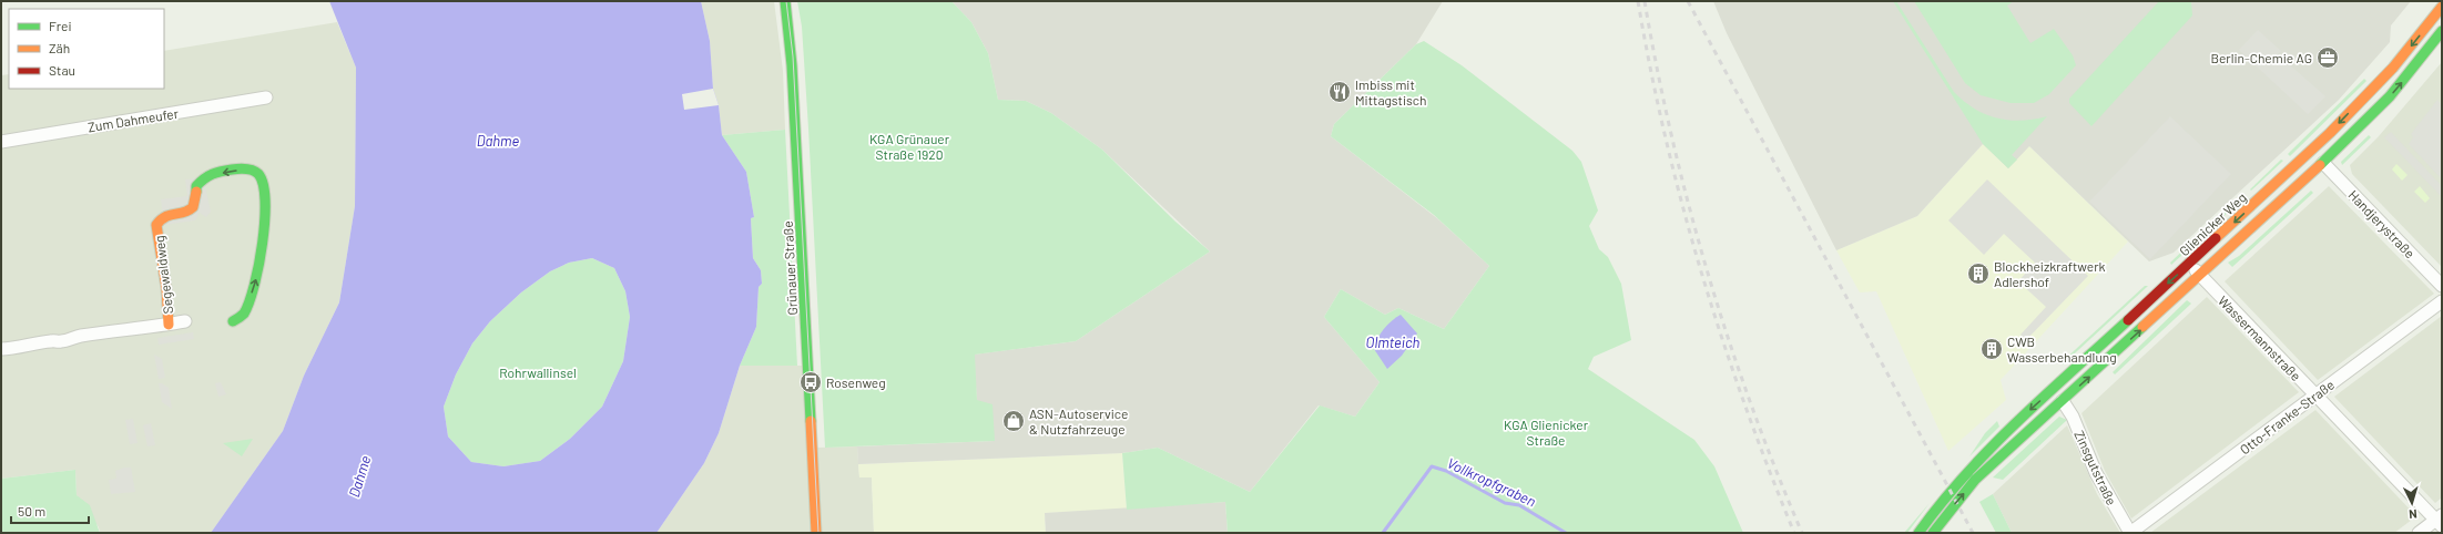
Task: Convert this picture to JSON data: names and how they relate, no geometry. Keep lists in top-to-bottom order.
{
  "streets": {
    "main road": ["Glienicker Weg", "Grünauer Straße", "Segewaldweg"],
    "street": [
      "Zum Dahmeufer",
      "Handjerystraße",
      "Wassermannstraße",
      "Otto-Franke-Straße",
      "Zinsgutstraße"
    ]
  },
  "crossings": [
    ["Glienicker Weg", "Wassermannstraße"],
    ["Wassermannstraße", "Otto-Franke-Straße"],
    ["Otto-Franke-Straße", "Zinsgutstraße"]
  ],
  "water": ["Dahme", "Olmteich", "Vollkropfgraben"],
  "parks": ["KGA Grünauer Straße 1920", "Rohrwallinsel", "KGA Glienicker Straße"],
  "places": {
    "office": ["Berlin-Chemie AG"],
    "restaurant": ["Imbiss mit Mittagstisch"],
    "building": ["Blockheizkraftwerk Adlershof", "CWB Wasserbehandlung"],
    "bus stop": ["Rosenweg"],
    "shop": ["ASN-Autoservice & Nutzfahrzeuge"]
  },
  "legend": ["Frei", "Zäh", "Stau"],
  "scale_bar": "50 m",
  "north": "bottom"
}
